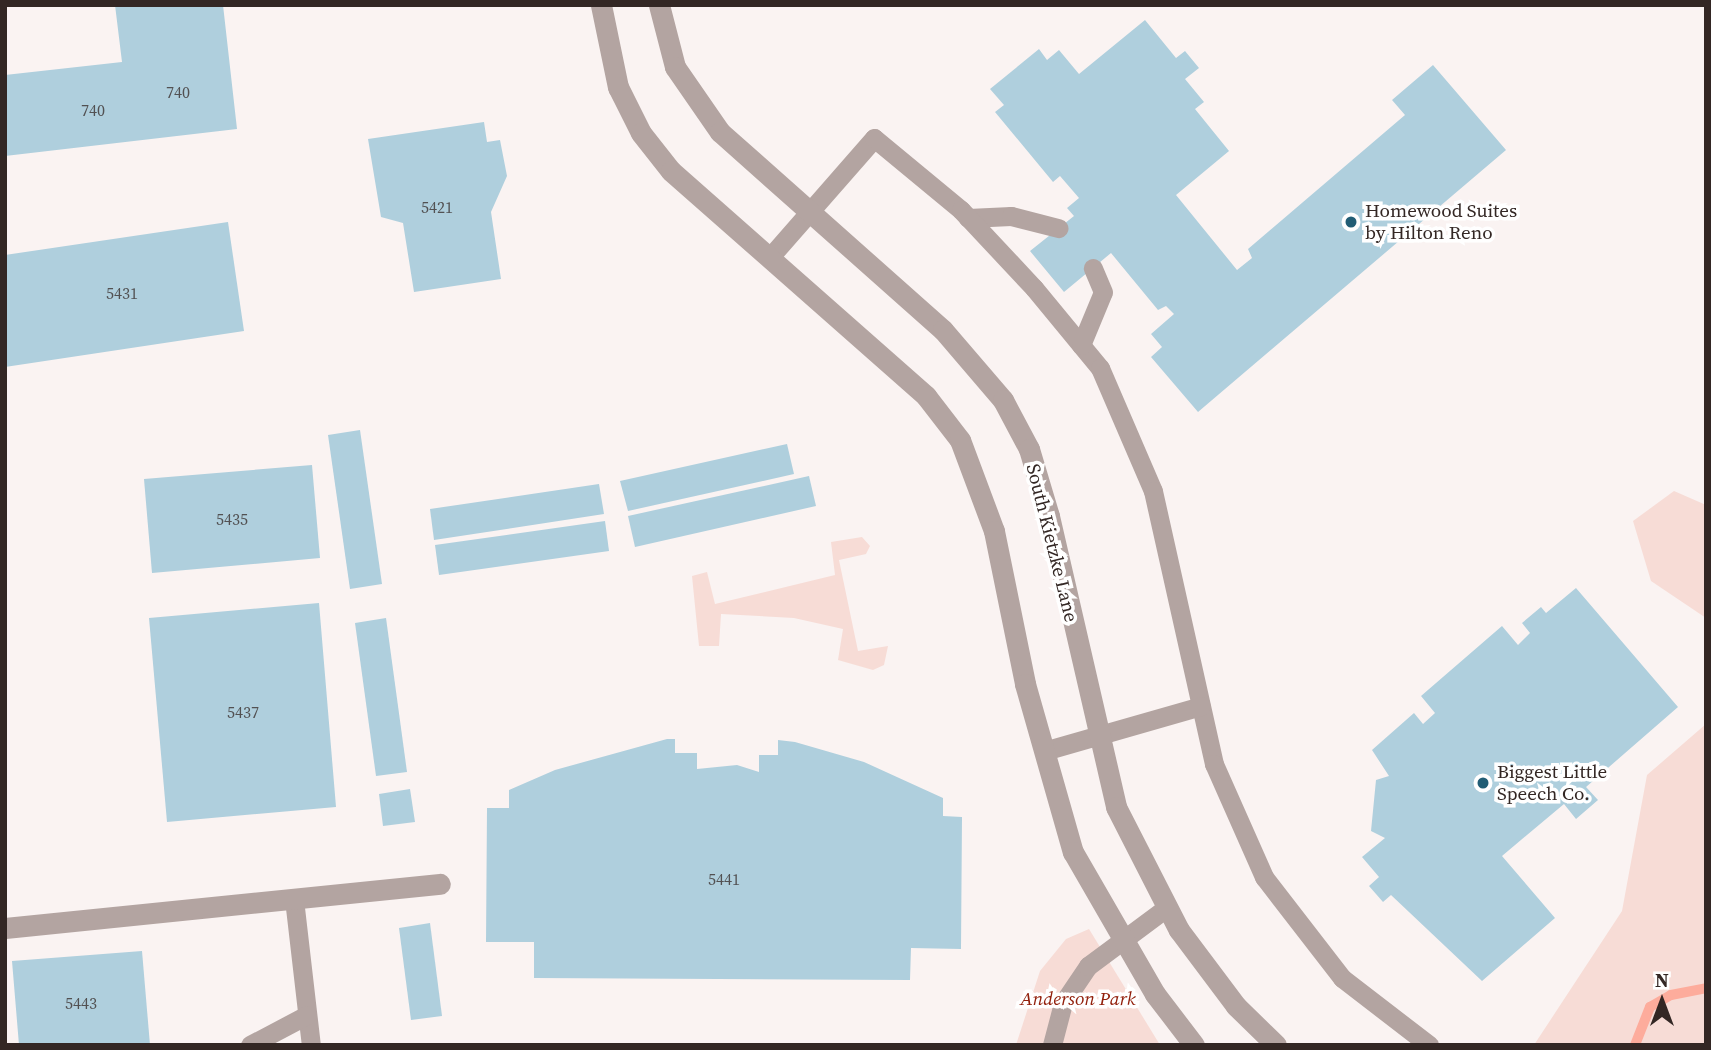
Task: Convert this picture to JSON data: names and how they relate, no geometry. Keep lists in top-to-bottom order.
{
  "streets": {
    "street": ["South Kietzke Lane"]
  },
  "parks": ["Anderson Park"],
  "places": ["Homewood Suites by Hilton Reno", "Biggest Little Speech Co."],
  "house_numbers": [
    "740",
    "740",
    "5421",
    "5431",
    "5435",
    "5437",
    "5441",
    "5443"
  ],
  "north": "top"
}
